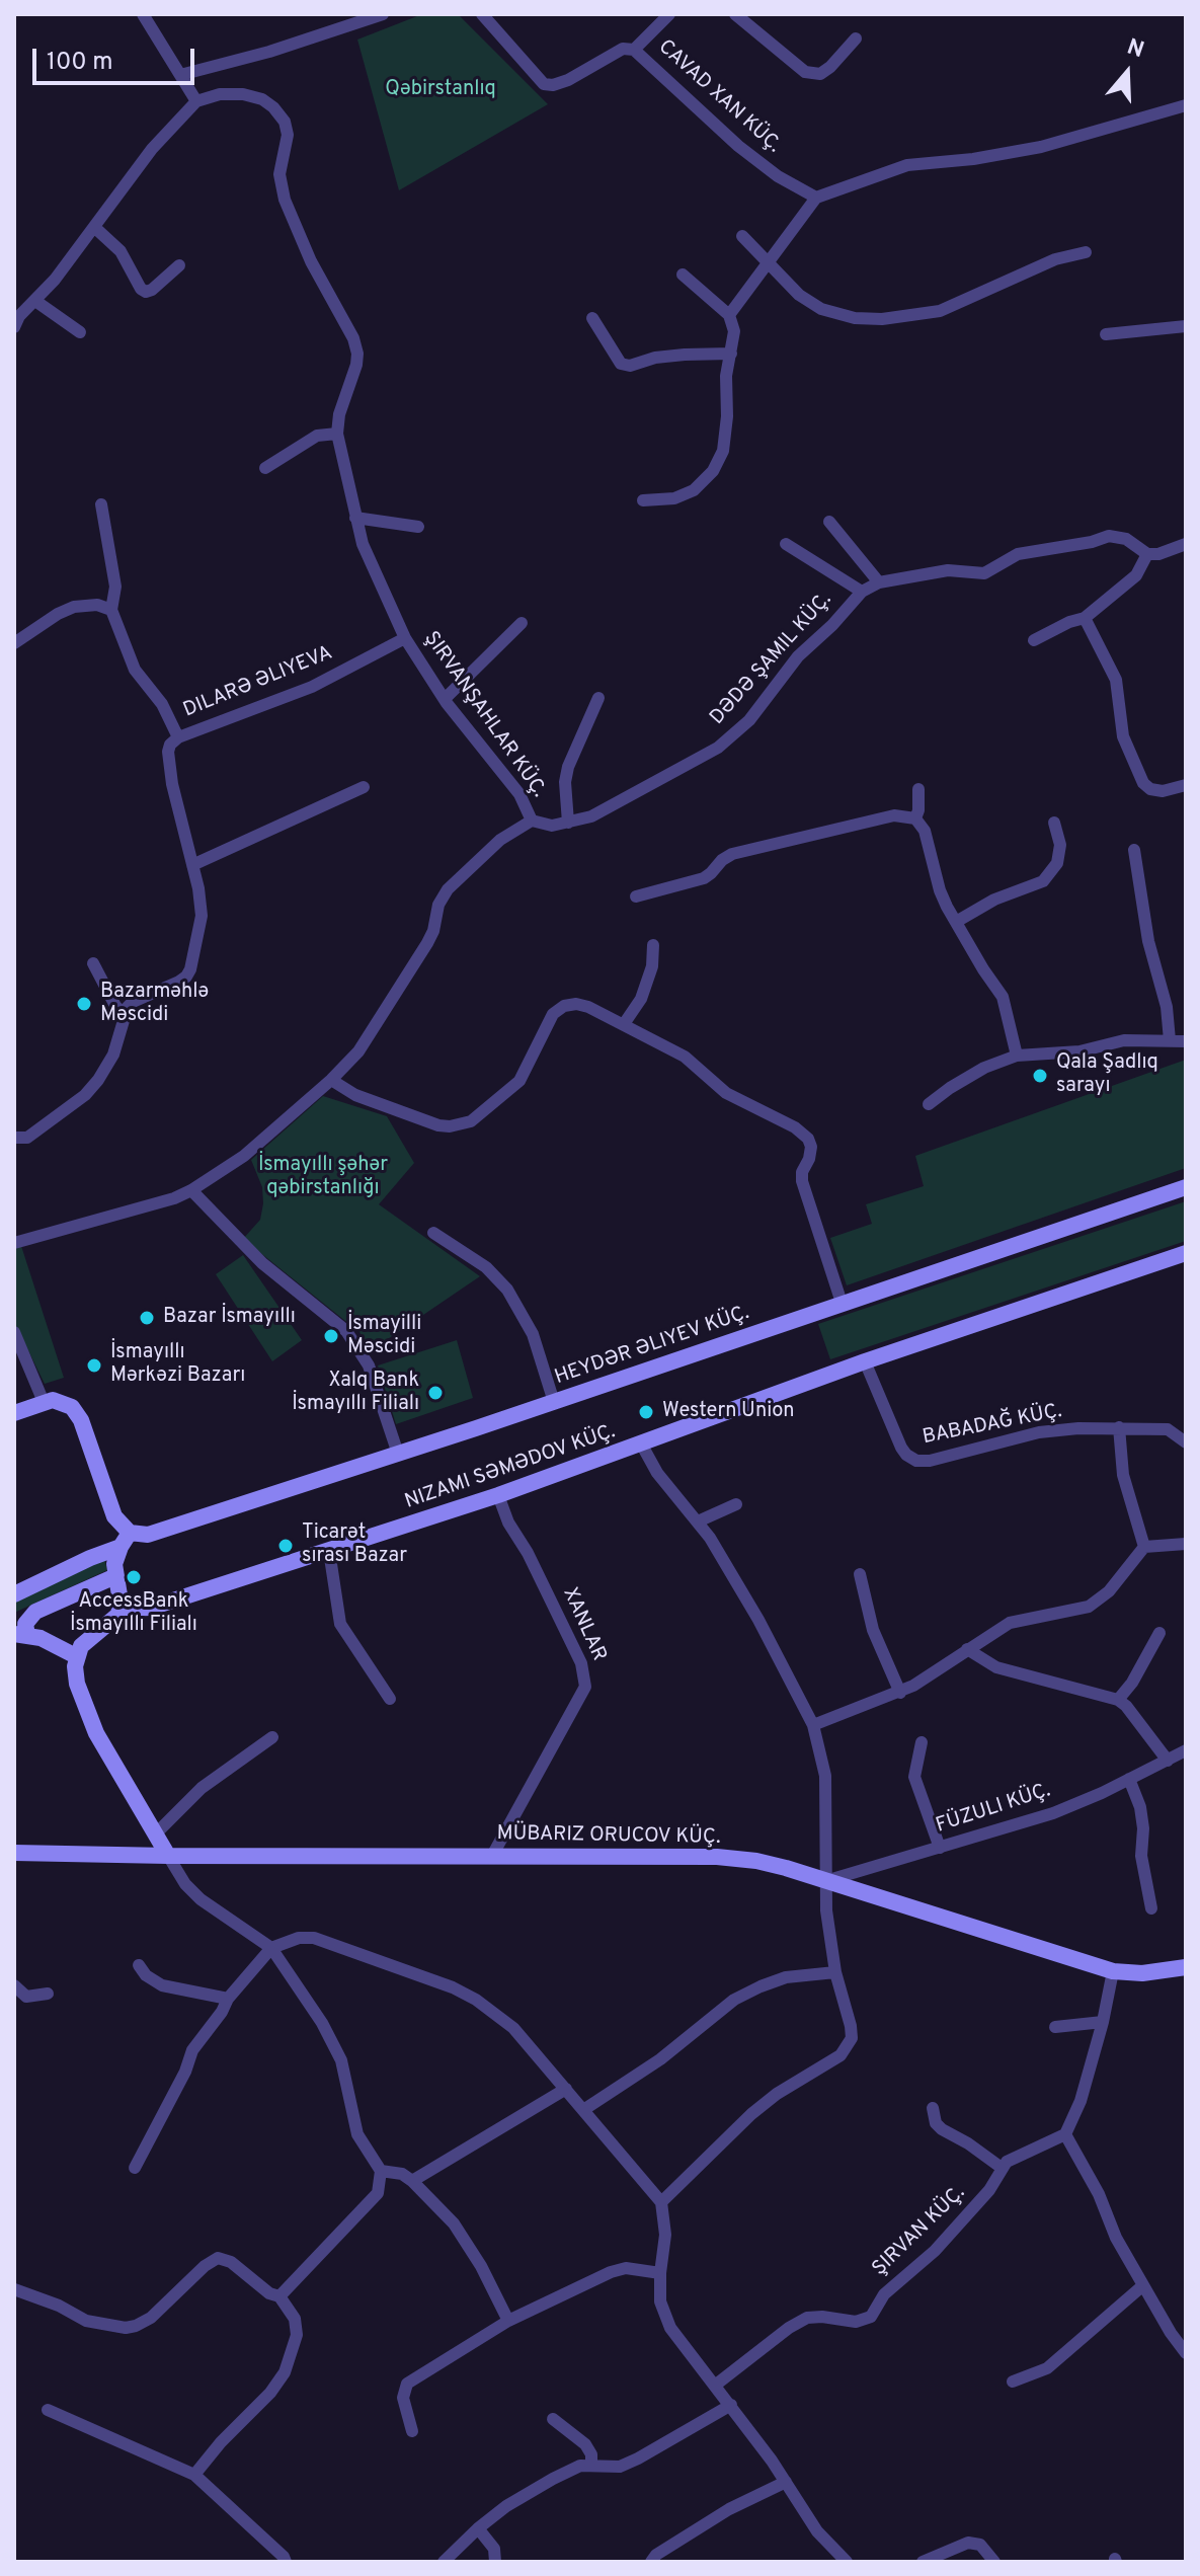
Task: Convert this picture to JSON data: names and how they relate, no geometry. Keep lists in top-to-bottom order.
{
  "streets": {
    "street": [
      "CAVAD XAN KÜÇ.",
      "DƏDƏ ŞAMIL KÜÇ.",
      "DILARƏ ƏLIYEVA",
      "ŞIRVANŞAHLAR KÜÇ.",
      "HEYDƏR ƏLIYEV KÜÇ.",
      "BABADAĞ KÜÇ.",
      "NIZAMI SƏMƏDOV KÜÇ.",
      "XANLAR",
      "FÜZULI KÜÇ.",
      "MÜBARIZ ORUCOV KÜÇ.",
      "ŞIRVAN KÜÇ."
    ]
  },
  "crossings": [
    ["DƏDƏ ŞAMIL KÜÇ.", "ŞIRVANŞAHLAR KÜÇ."],
    ["DILARƏ ƏLIYEVA", "ŞIRVANŞAHLAR KÜÇ."],
    ["BABADAĞ KÜÇ.", "NIZAMI SƏMƏDOV KÜÇ."],
    ["NIZAMI SƏMƏDOV KÜÇ.", "XANLAR"],
    ["XANLAR", "MÜBARIZ ORUCOV KÜÇ."],
    ["FÜZULI KÜÇ.", "MÜBARIZ ORUCOV KÜÇ."]
  ],
  "parks": ["Qəbirstanlıq", "İsmayıllı şəhər qəbirstanlığı"],
  "places": [
    "Bazarməhlə Məscidi",
    "Qala Şadlıq sarayı",
    "Bazar İsmayıllı",
    "İsmayilli Məscidi",
    "İsmayıllı Mərkəzi Bazarı",
    "Xalq Bank İsmayıllı Filialı",
    "Western Union",
    "Ticarət sırası Bazar",
    "AccessBank İsmayıllı Filialı"
  ],
  "scale_bar": "100 m",
  "north": "top"
}
